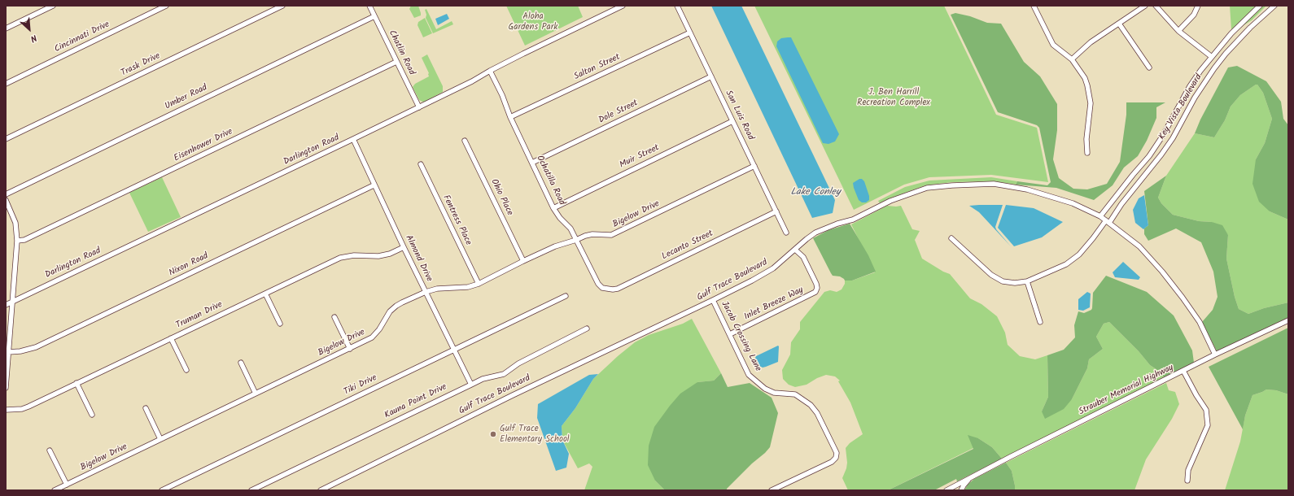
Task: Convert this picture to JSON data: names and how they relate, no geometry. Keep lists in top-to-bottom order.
{
  "streets": {
    "street": [
      "Cincinnati Drive",
      "Chatlin Road",
      "Trask Drive",
      "Salton Street",
      "Umber Road",
      "Key Vista Boulevard",
      "Dole Street",
      "San Luis Road",
      "Eisenhower Drive",
      "Darlington Road",
      "Muir Street",
      "Ochatilla Road",
      "Ohio Place",
      "Bigelow Drive",
      "Fentress Place",
      "Lecanto Street",
      "Almond Drive",
      "Nixon Road",
      "Gulf Trace Boulevard",
      "Inlet Breeze Way",
      "Truman Drive",
      "Jacob Crossing Lane",
      "Tiki Drive",
      "Strauber Memorial Highway",
      "Kauna Point Drive"
    ]
  },
  "crossings": [
    ["Chatlin Road", "Umber Road"],
    ["Chatlin Road", "Eisenhower Drive"],
    ["Chatlin Road", "Darlington Road"],
    ["Salton Street", "San Luis Road"],
    ["Salton Street", "Ochatilla Road"],
    ["Key Vista Boulevard", "Gulf Trace Boulevard"],
    ["Dole Street", "San Luis Road"],
    ["Dole Street", "Ochatilla Road"],
    ["San Luis Road", "Muir Street"],
    ["San Luis Road", "Bigelow Drive"],
    ["San Luis Road", "Lecanto Street"],
    ["Darlington Road", "Ochatilla Road"],
    ["Darlington Road", "Almond Drive"],
    ["Muir Street", "Ochatilla Road"],
    ["Ochatilla Road", "Bigelow Drive"],
    ["Ochatilla Road", "Lecanto Street"],
    ["Ohio Place", "Bigelow Drive"],
    ["Bigelow Drive", "Fentress Place"],
    ["Bigelow Drive", "Almond Drive"],
    ["Almond Drive", "Nixon Road"],
    ["Almond Drive", "Truman Drive"],
    ["Almond Drive", "Tiki Drive"],
    ["Almond Drive", "Kauna Point Drive"],
    ["Gulf Trace Boulevard", "Inlet Breeze Way"],
    ["Gulf Trace Boulevard", "Jacob Crossing Lane"],
    ["Gulf Trace Boulevard", "Strauber Memorial Highway"],
    ["Inlet Breeze Way", "Jacob Crossing Lane"]
  ],
  "water": ["Lake Conley"],
  "parks": ["Aloha Gardens Park", "J. Ben Harrill Recreation Complex"],
  "places": ["Gulf Trace Elementary School"],
  "north": "bottom right"
}
